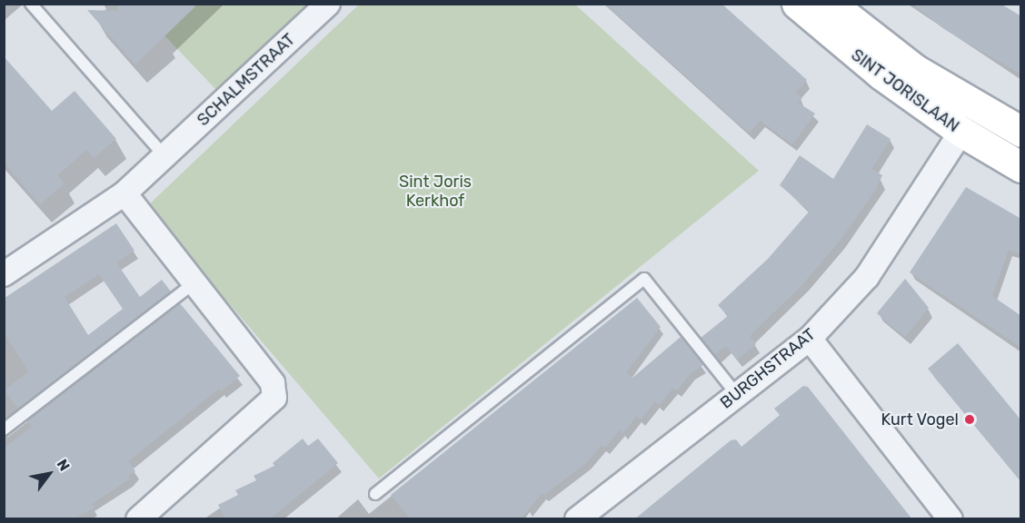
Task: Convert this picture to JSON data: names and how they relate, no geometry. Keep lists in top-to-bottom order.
{
  "streets": {
    "main road": ["SINT JORISLAAN"],
    "street": ["SCHALMSTRAAT", "BURGHSTRAAT"]
  },
  "crossings": [
    ["SINT JORISLAAN", "BURGHSTRAAT"]
  ],
  "parks": ["Sint Joris Kerkhof"],
  "places": ["Kurt Vogel"],
  "north": "top right"
}
